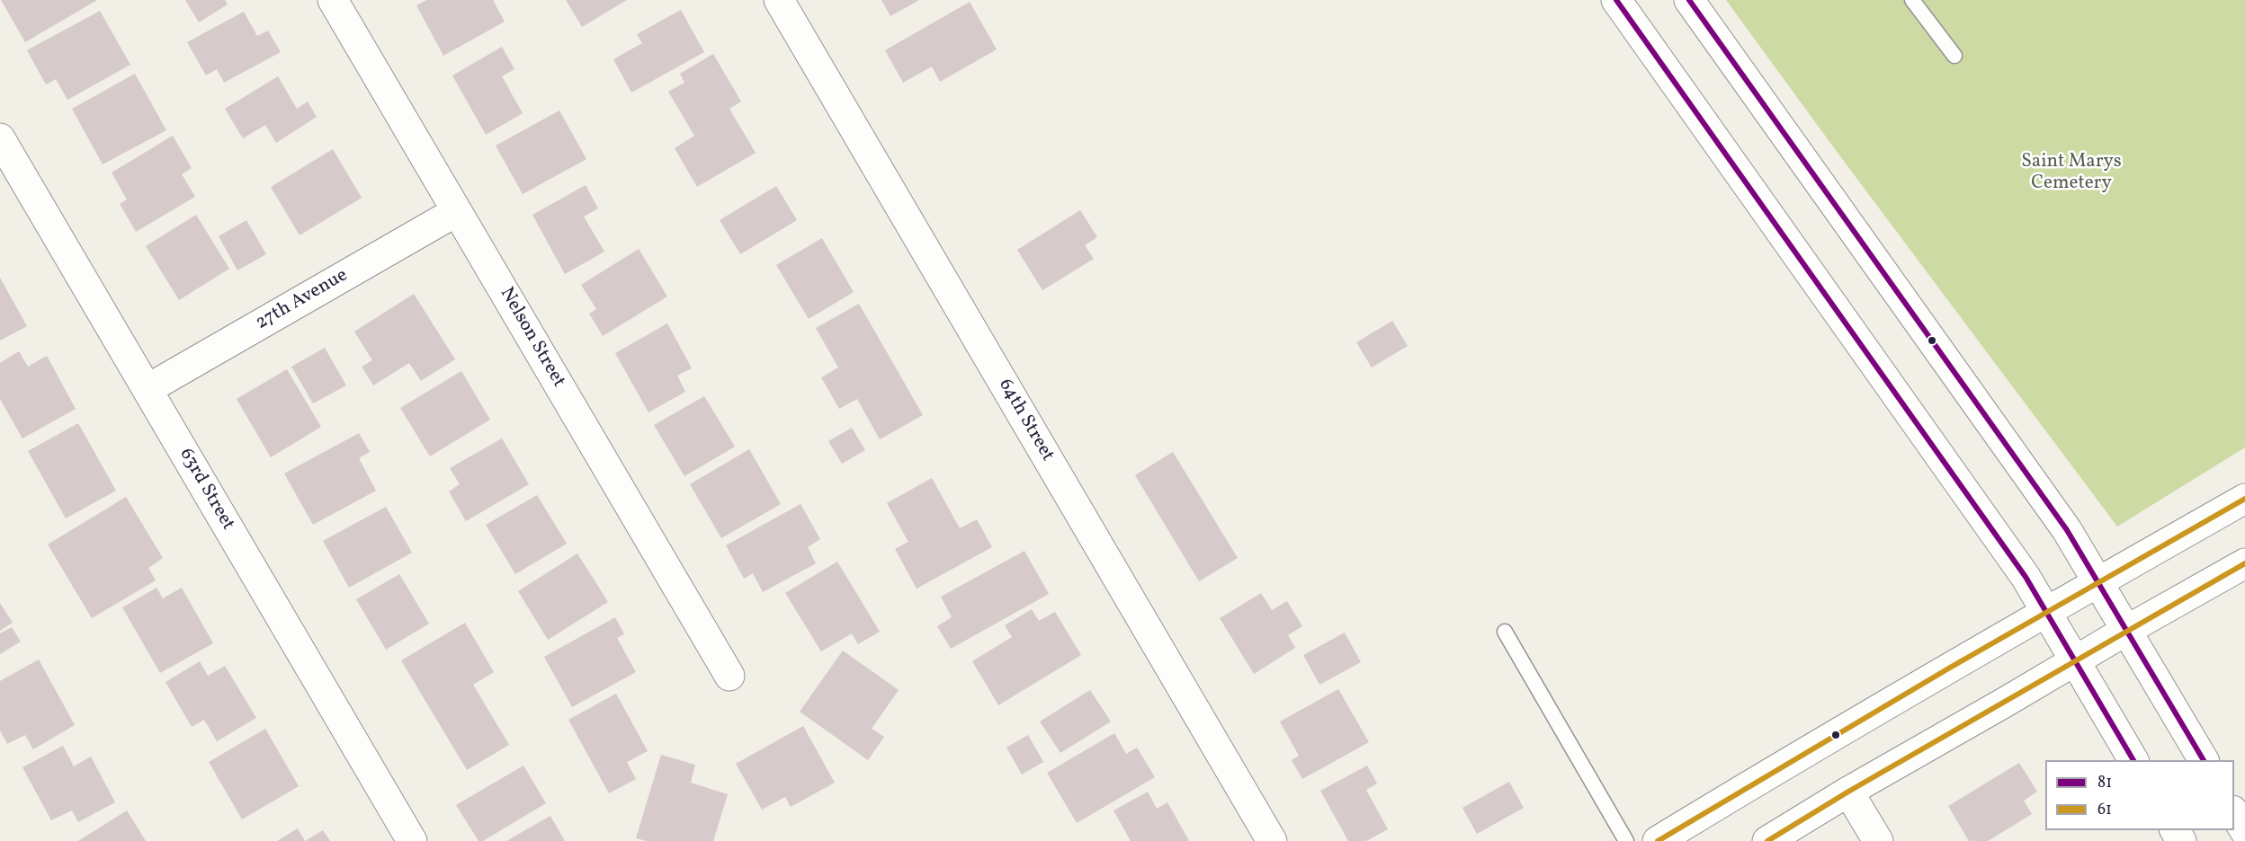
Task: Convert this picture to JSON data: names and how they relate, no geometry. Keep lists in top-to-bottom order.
{
  "streets": {
    "main road": [
      "27th Avenue",
      "Nelson Street",
      "64th Street",
      "63rd Street"
    ]
  },
  "crossings": [
    ["27th Avenue", "Nelson Street"],
    ["27th Avenue", "63rd Street"]
  ],
  "parks": ["Saint Marys Cemetery"],
  "lines": ["transit line 81", "transit line 61"],
  "legend": ["81", "61"]
}
